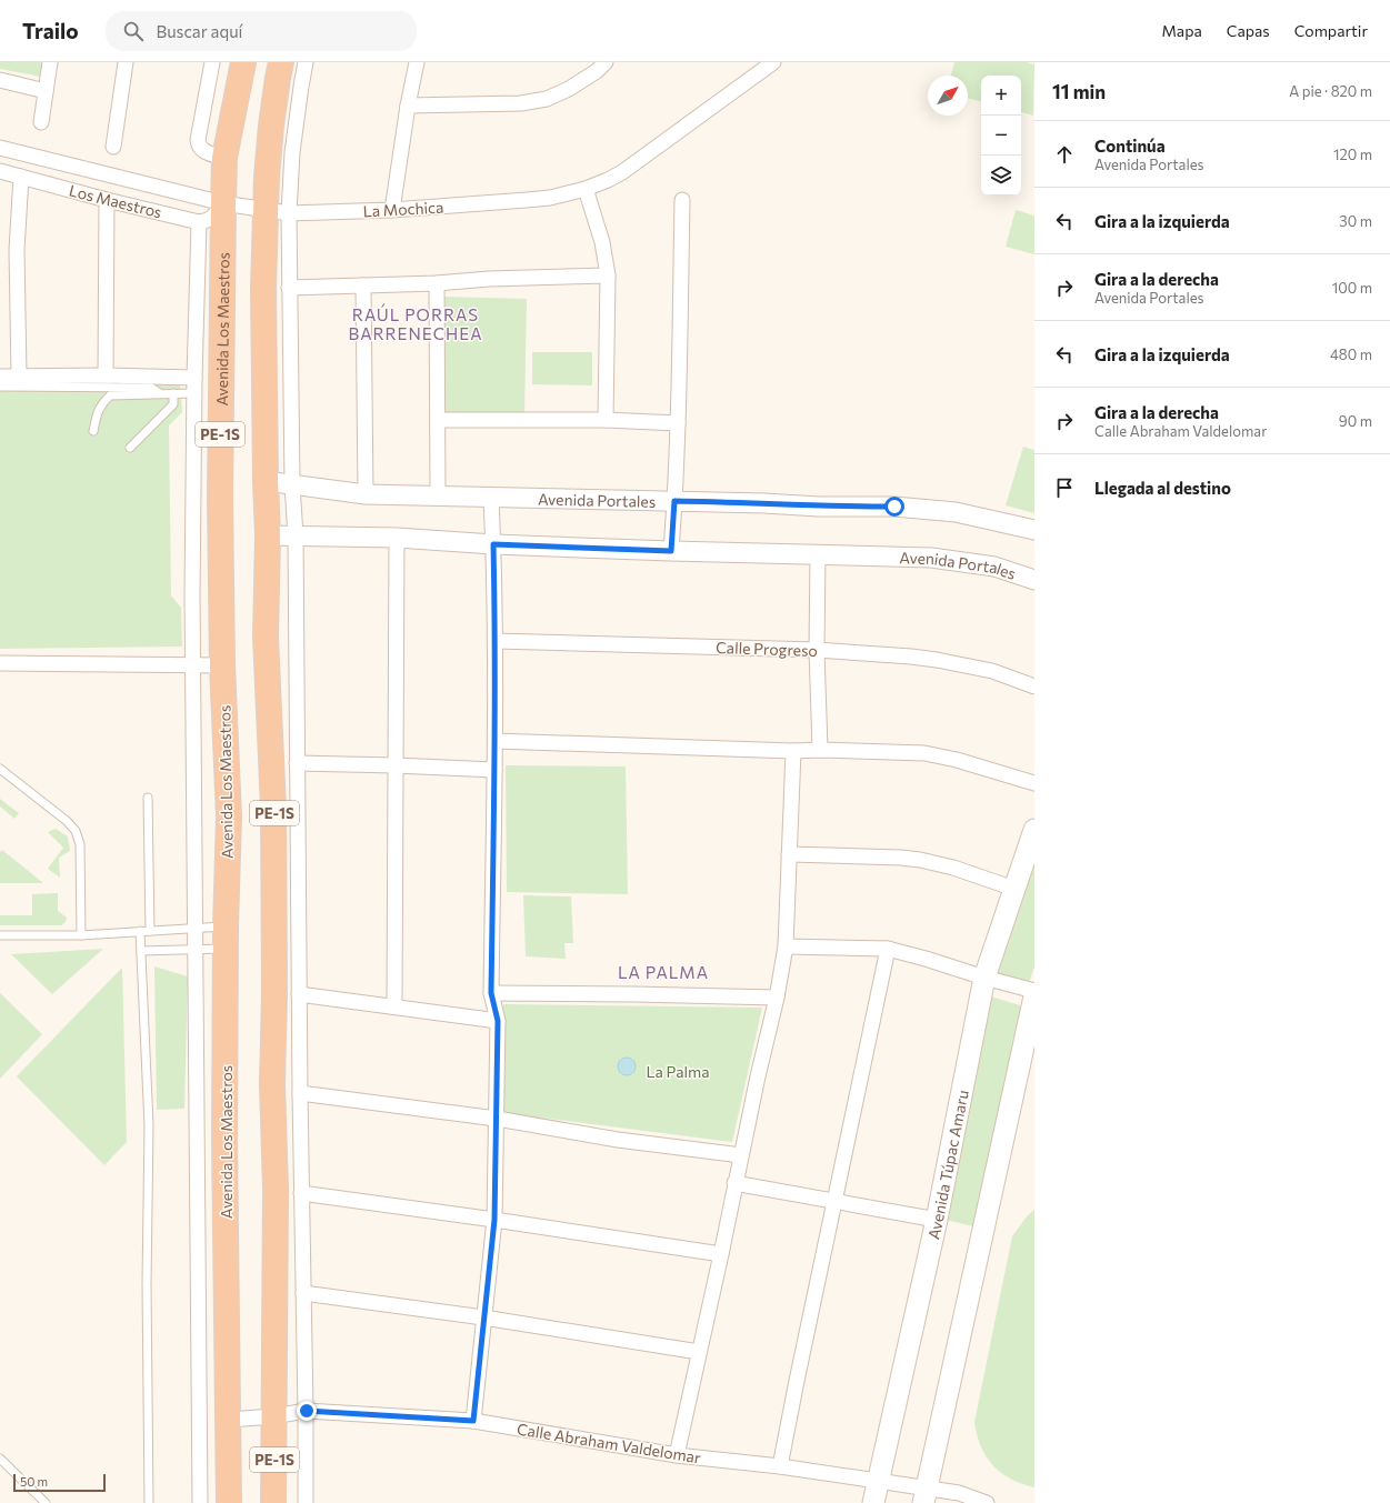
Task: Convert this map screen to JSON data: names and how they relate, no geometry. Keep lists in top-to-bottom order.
{
  "streets": {
    "highway": ["Avenida Los Maestros", "PE-1S"],
    "main road": ["Avenida Túpac Amaru"],
    "street": [
      "Los Maestros",
      "La Mochica",
      "Avenida Portales",
      "Calle Progreso",
      "Calle Abraham Valdelomar"
    ]
  },
  "crossings": [
    ["La Mochica", "Avenida Los Maestros"],
    ["La Mochica", "PE-1S"],
    ["Avenida Los Maestros", "Calle Abraham Valdelomar"],
    ["PE-1S", "Avenida Portales"],
    ["PE-1S", "Calle Abraham Valdelomar"],
    ["Avenida Túpac Amaru", "Calle Abraham Valdelomar"]
  ],
  "districts": ["RAÚL PORRAS BARRENECHEA", "LA PALMA"],
  "parks": ["La Palma"],
  "scale_bar": "50 m",
  "north": "top right",
  "page": {
    "header": "Trailo",
    "search": "Buscar aquí",
    "nav": ["Mapa", "Capas", "Compartir"],
    "heading": ["11 min", "A pie · 820 m"],
    "map_buttons": ["+", "−"],
    "list": [
      ["Continúa", "Avenida Portales", "120 m"],
      ["Gira a la izquierda", "30 m"],
      ["Gira a la derecha", "Avenida Portales", "100 m"],
      ["Gira a la izquierda", "480 m"],
      ["Gira a la derecha", "Calle Abraham Valdelomar", "90 m"],
      "Llegada al destino"
    ],
    "scale": "50 m"
  }
}
